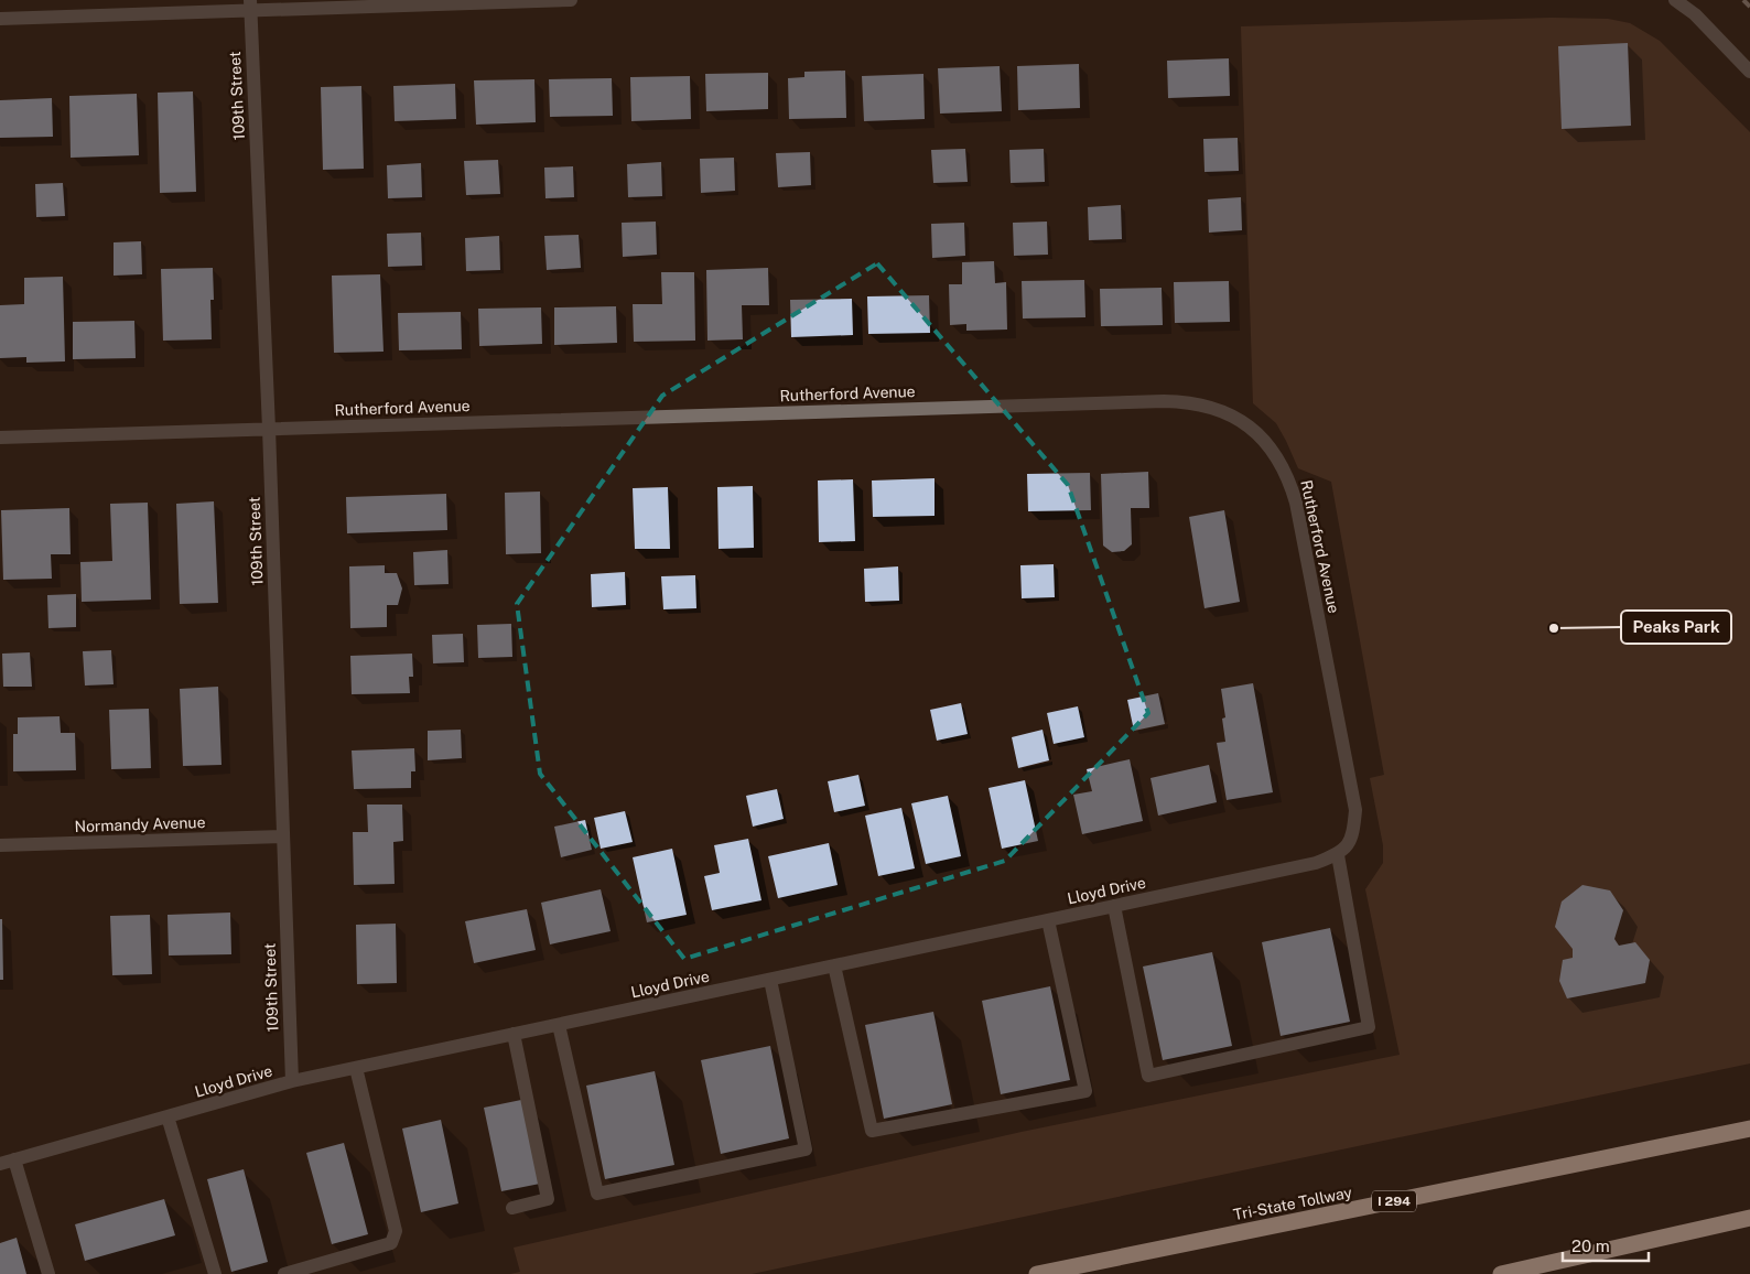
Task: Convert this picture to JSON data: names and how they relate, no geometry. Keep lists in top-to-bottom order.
{
  "streets": {
    "highway": ["I 294", "Tri-State Tollway"],
    "street": [
      "109th Street",
      "Rutherford Avenue",
      "Normandy Avenue",
      "Lloyd Drive"
    ]
  },
  "crossings": [
    ["109th Street", "Rutherford Avenue"],
    ["109th Street", "Normandy Avenue"],
    ["109th Street", "Lloyd Drive"],
    ["Rutherford Avenue", "Lloyd Drive"]
  ],
  "places": ["Peaks Park"],
  "scale_bar": "20 m"
}
